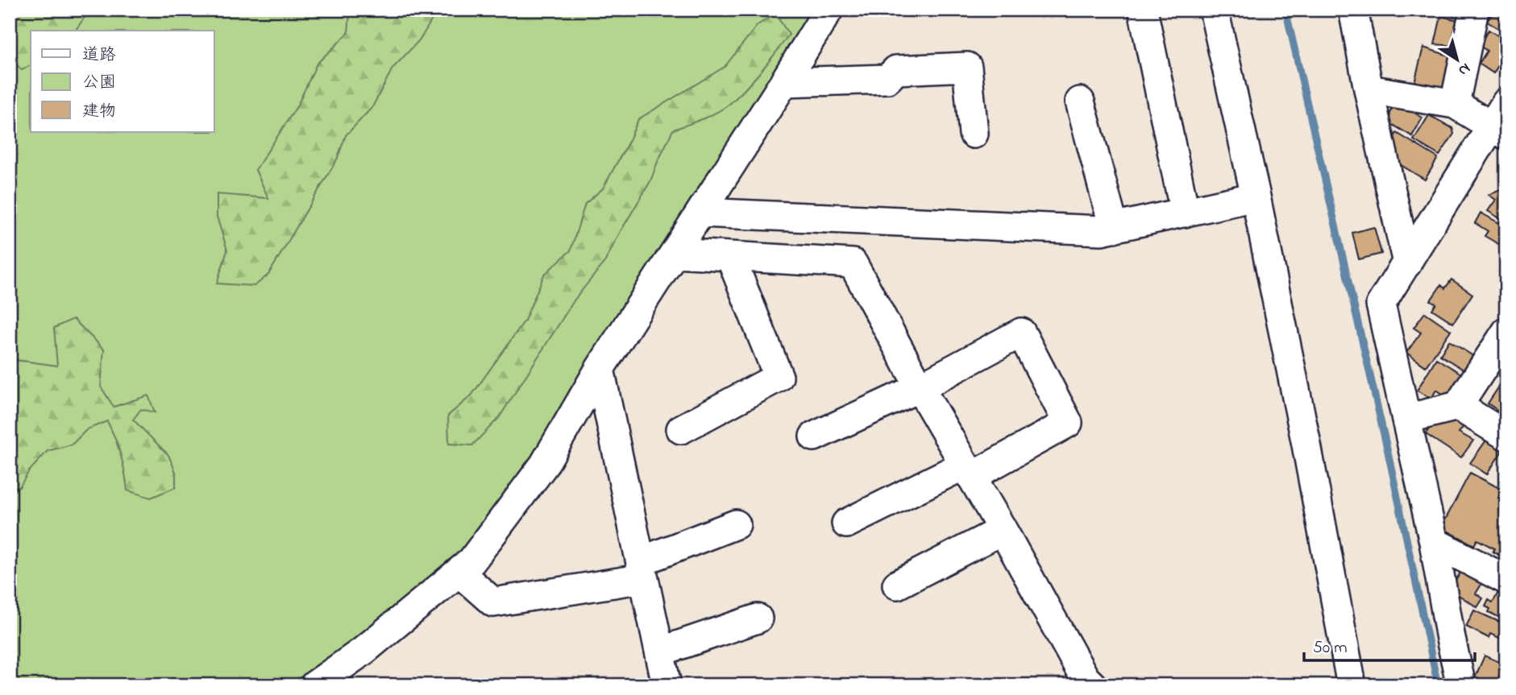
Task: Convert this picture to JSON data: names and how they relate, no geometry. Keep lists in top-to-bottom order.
{
  "legend": ["道路", "公園", "建物"],
  "scale_bar": "50 m",
  "north": "bottom right"
}
